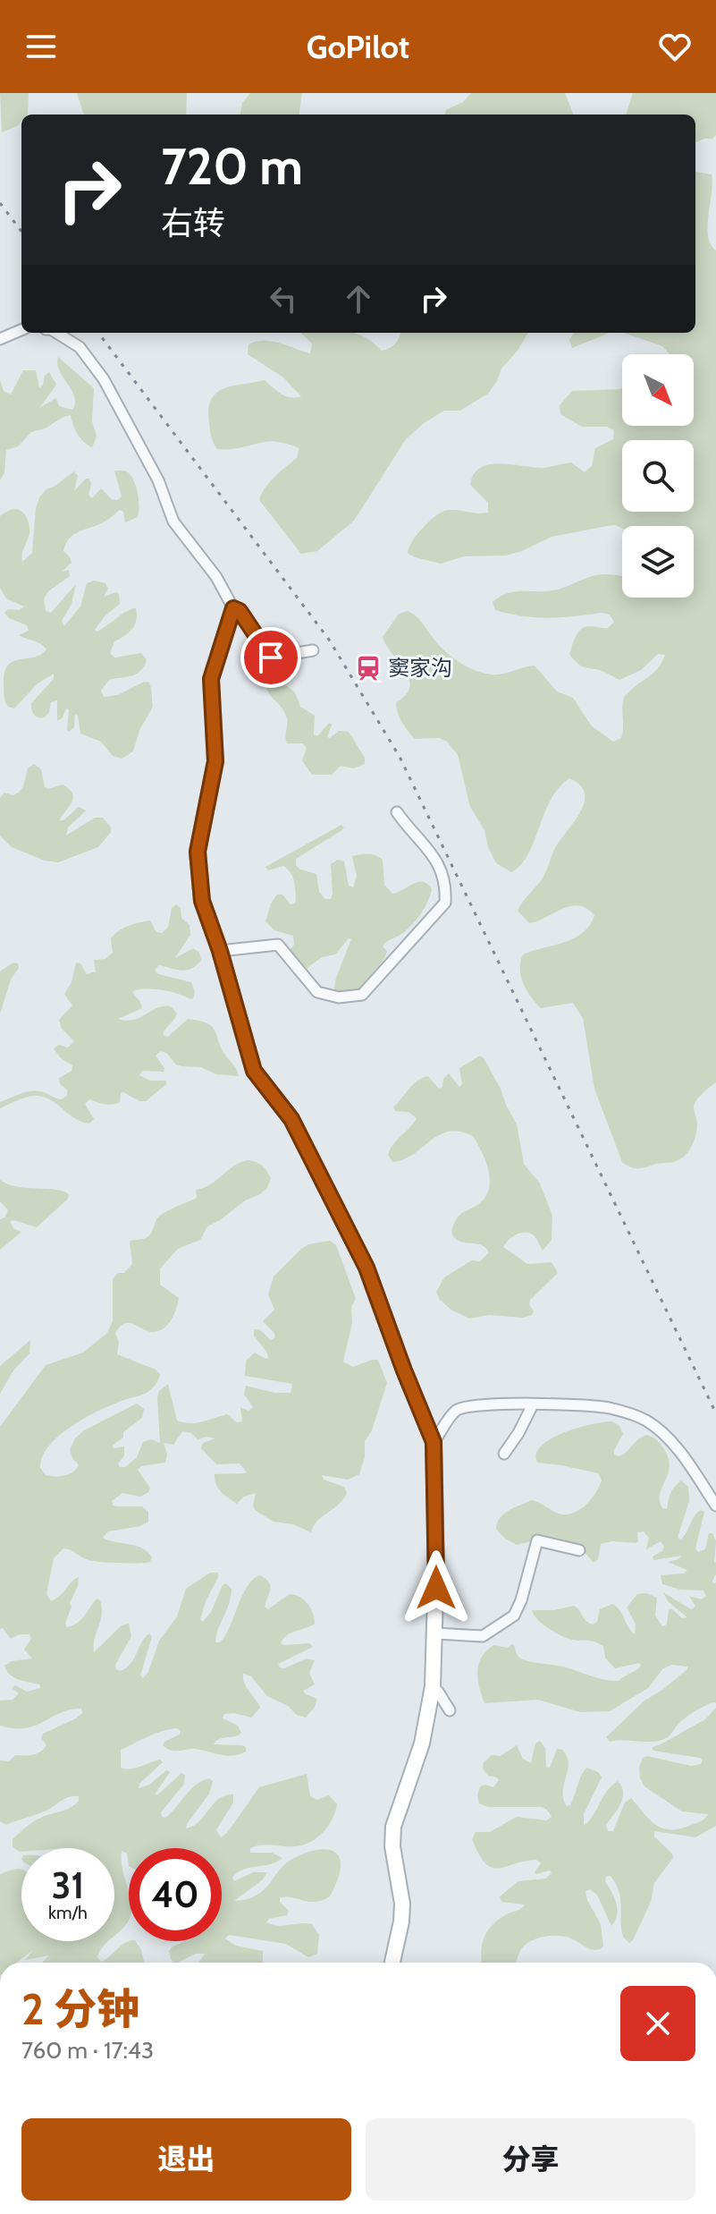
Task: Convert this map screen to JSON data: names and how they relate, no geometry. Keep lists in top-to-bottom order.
{
  "places": {
    "station": ["窦家沟"]
  },
  "north": "bottom right",
  "page": {
    "header": "GoPilot",
    "turn": ["720 m", "右转"],
    "speed": "31 km/h",
    "limit": "40",
    "heading": ["2 分钟", "760 m · 17:43"],
    "buttons": ["退出", "分享"]
  }
}
